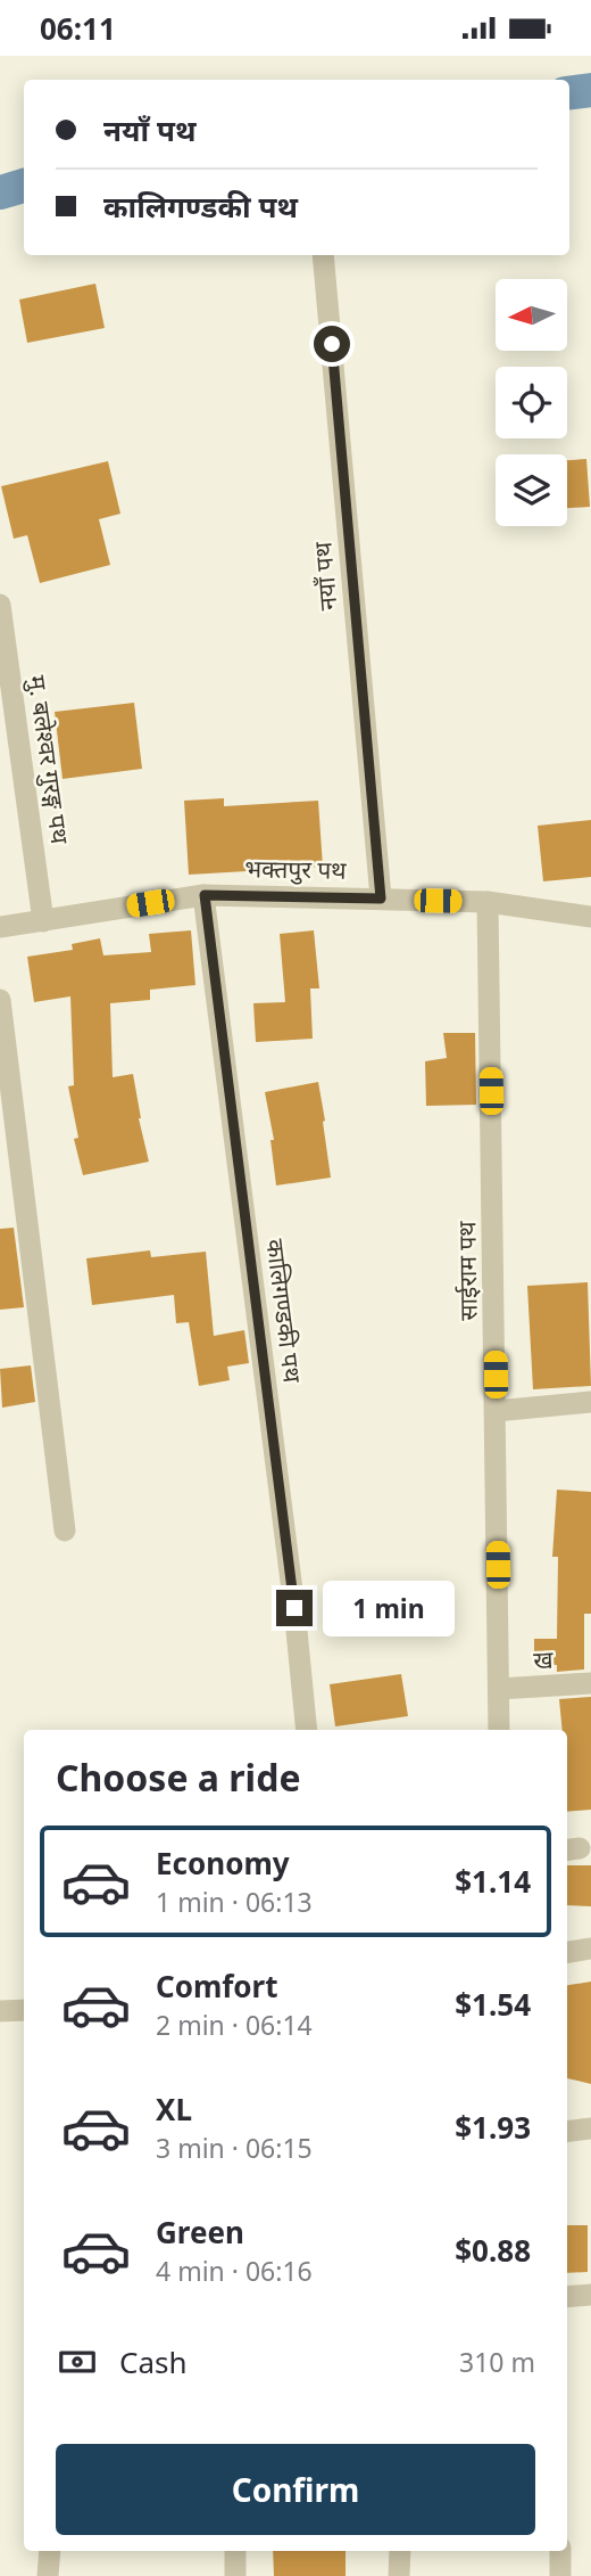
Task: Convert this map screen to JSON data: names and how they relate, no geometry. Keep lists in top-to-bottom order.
{
  "streets": {
    "street": [
      "नयाँ पथ",
      "मु. बलेश्वर गुरङ्ग पथ",
      "भक्तपुर पथ",
      "साईराम पथ",
      "कालिगण्डकी पथ",
      "ख"
    ]
  },
  "crossings": [
    ["नयाँ पथ", "भक्तपुर पथ"],
    ["मु. बलेश्वर गुरङ्ग पथ", "भक्तपुर पथ"],
    ["भक्तपुर पथ", "साईराम पथ"],
    ["भक्तपुर पथ", "कालिगण्डकी पथ"],
    ["साईराम पथ", "ख"]
  ],
  "north": "left",
  "page": {
    "status": "06:11",
    "banner": ["नयाँ पथ", "कालिगण्डकी पथ"],
    "bubble": "1 min",
    "heading": "Choose a ride",
    "list": [
      {
        "name": "Economy",
        "note": "1 min · 06:13",
        "value": "$1.14"
      },
      {
        "name": "Comfort",
        "note": "2 min · 06:14",
        "value": "$1.54"
      },
      {
        "name": "XL",
        "note": "3 min · 06:15",
        "value": "$1.93"
      },
      {
        "name": "Green",
        "note": "4 min · 06:16",
        "value": "$0.88"
      }
    ],
    "pay": ["Cash", "310 m"],
    "buttons": "Confirm"
  }
}
